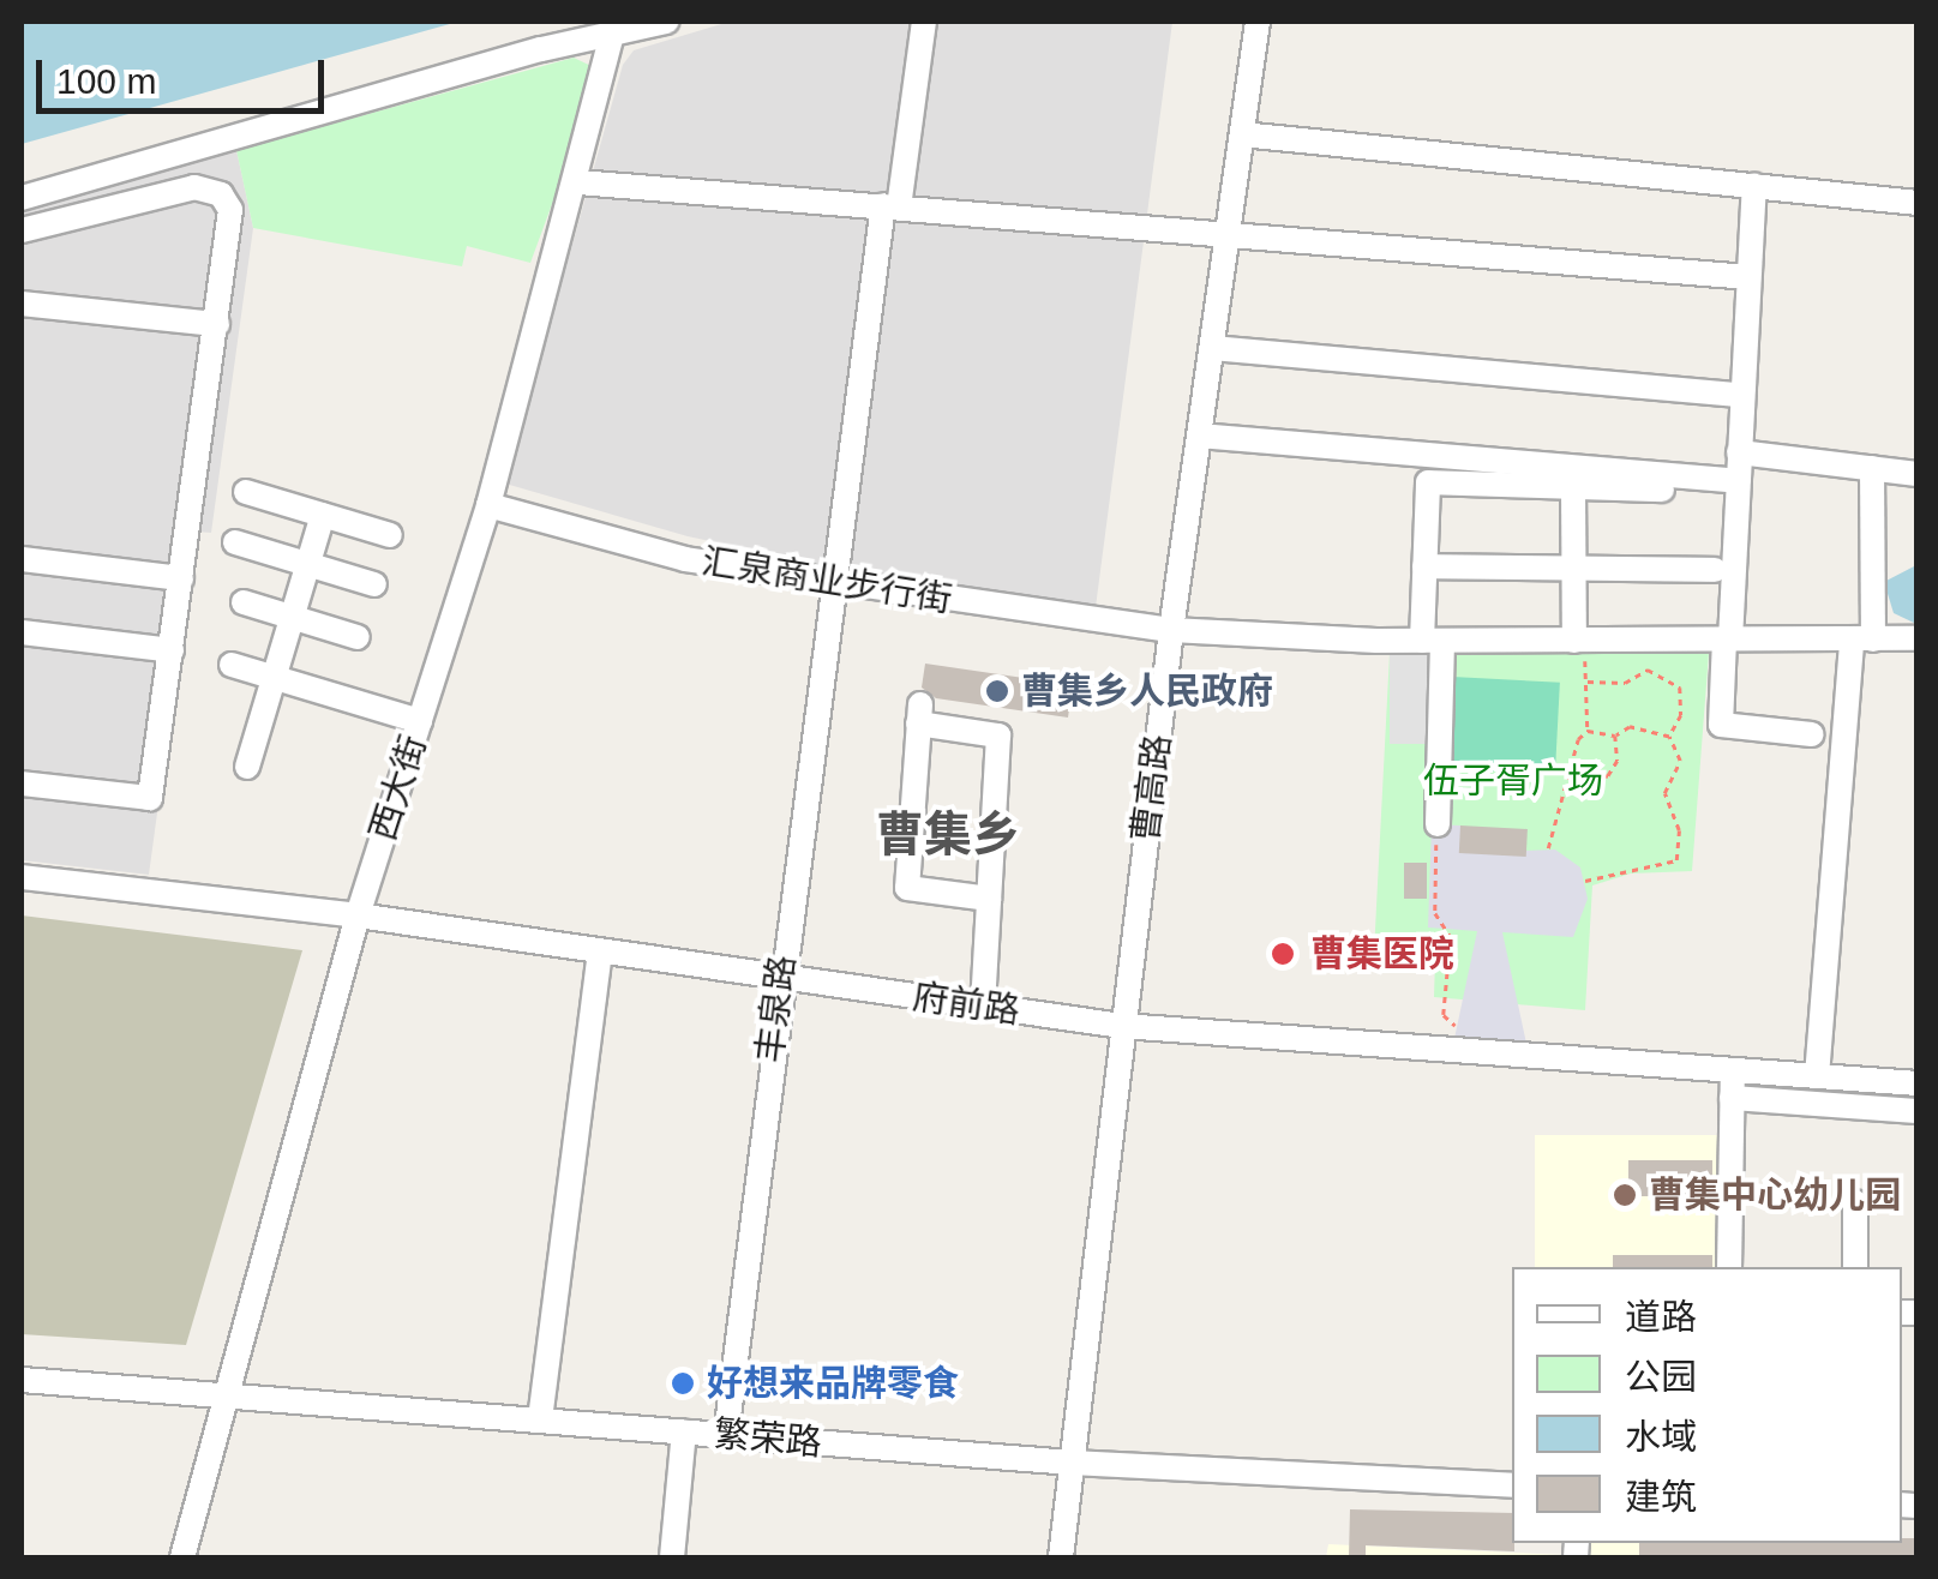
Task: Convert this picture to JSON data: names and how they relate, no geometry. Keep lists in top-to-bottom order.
{
  "streets": {
    "street": [
      "汇泉商业步行街",
      "西大街",
      "曹高路",
      "府前路",
      "丰泉路",
      "繁荣路"
    ]
  },
  "crossings": [
    ["汇泉商业步行街", "西大街"],
    ["汇泉商业步行街", "曹高路"],
    ["汇泉商业步行街", "丰泉路"],
    ["西大街", "府前路"],
    ["西大街", "繁荣路"],
    ["曹高路", "府前路"],
    ["曹高路", "繁荣路"],
    ["府前路", "丰泉路"],
    ["丰泉路", "繁荣路"]
  ],
  "districts": ["曹集乡"],
  "parks": ["伍子胥广场"],
  "places": [
    "曹集乡人民政府",
    "曹集医院",
    "曹集中心幼儿园",
    "好想来品牌零食"
  ],
  "legend": [
    "道路",
    "公园",
    "水域",
    "建筑"
  ],
  "scale_bar": "100 m"
}
